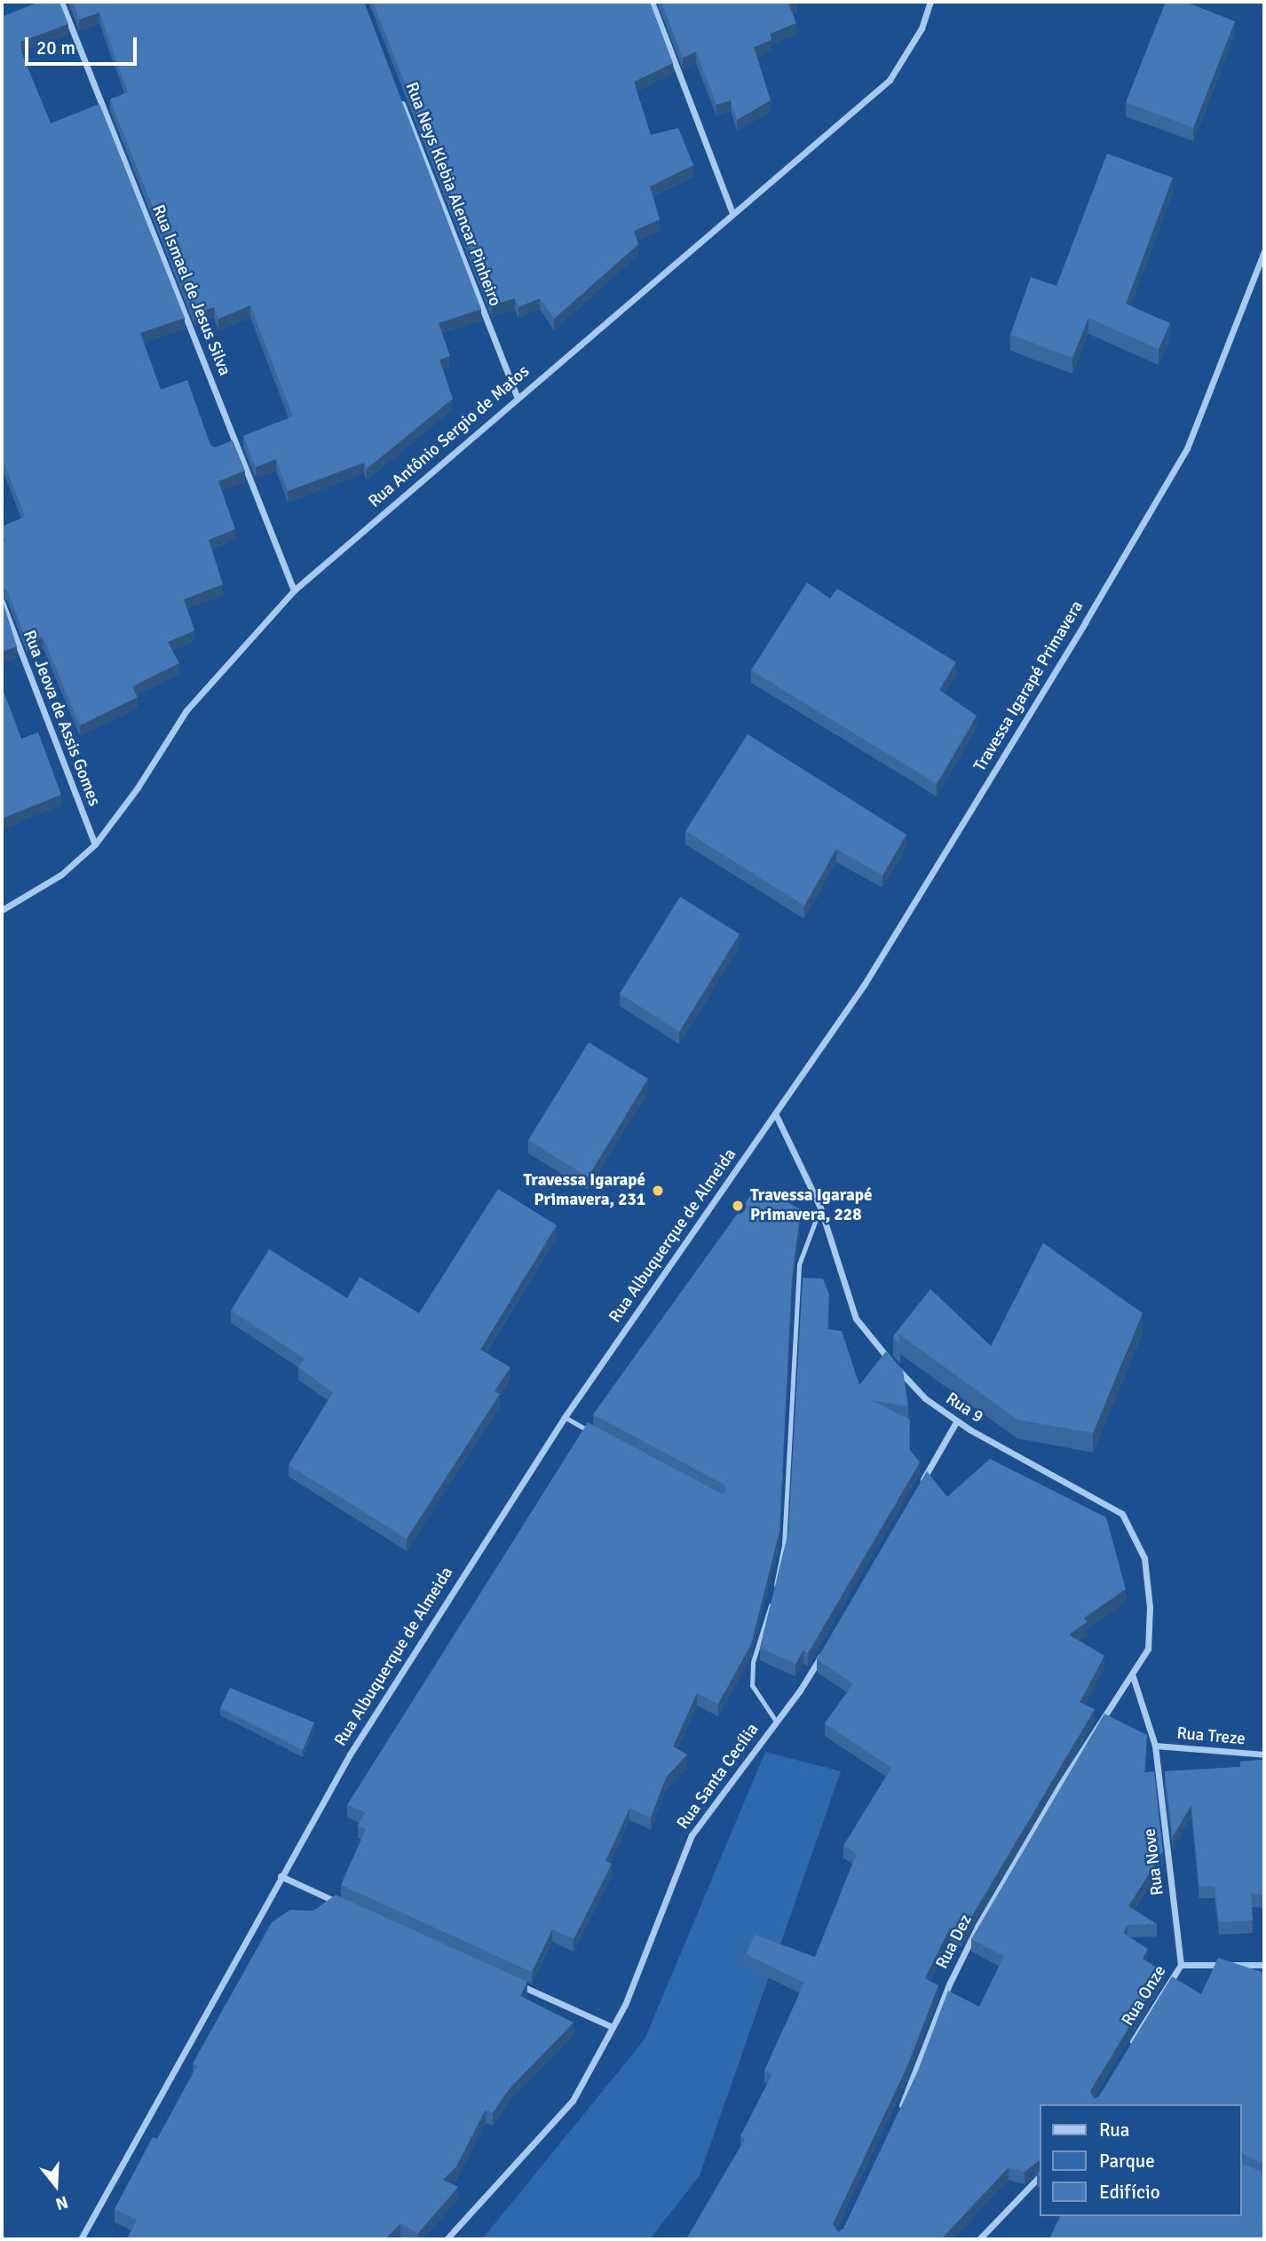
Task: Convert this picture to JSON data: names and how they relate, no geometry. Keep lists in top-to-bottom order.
{
  "streets": {
    "street": [
      "Rua Neys Klebia Alencar Pinheiro",
      "Rua Ismael de Jesus Silva",
      "Rua Antônio Sergio de Matos",
      "Travessa Igarapé Primavera",
      "Rua Jeova de Assis Gomes",
      "Rua Albuquerque de Almeida",
      "Rua 9",
      "Rua Treze",
      "Rua Santa Cecília",
      "Rua Nove",
      "Rua Dez",
      "Rua Onze"
    ]
  },
  "crossings": [
    ["Rua Neys Klebia Alencar Pinheiro", "Rua Antônio Sergio de Matos"],
    ["Rua Ismael de Jesus Silva", "Rua Antônio Sergio de Matos"],
    ["Rua Antônio Sergio de Matos", "Rua Jeova de Assis Gomes"],
    ["Travessa Igarapé Primavera", "Rua Albuquerque de Almeida"],
    ["Travessa Igarapé Primavera", "Rua 9"],
    ["Rua Albuquerque de Almeida", "Rua 9"],
    ["Rua 9", "Rua Nove"],
    ["Rua 9", "Rua Dez"],
    ["Rua Treze", "Rua Nove"],
    ["Rua Nove", "Rua Dez"],
    ["Rua Nove", "Rua Onze"]
  ],
  "places": ["Travessa Igarapé Primavera, 231", "Travessa Igarapé Primavera, 228"],
  "legend": ["Rua", "Parque", "Edifício"],
  "scale_bar": "20 m",
  "north": "bottom"
}
